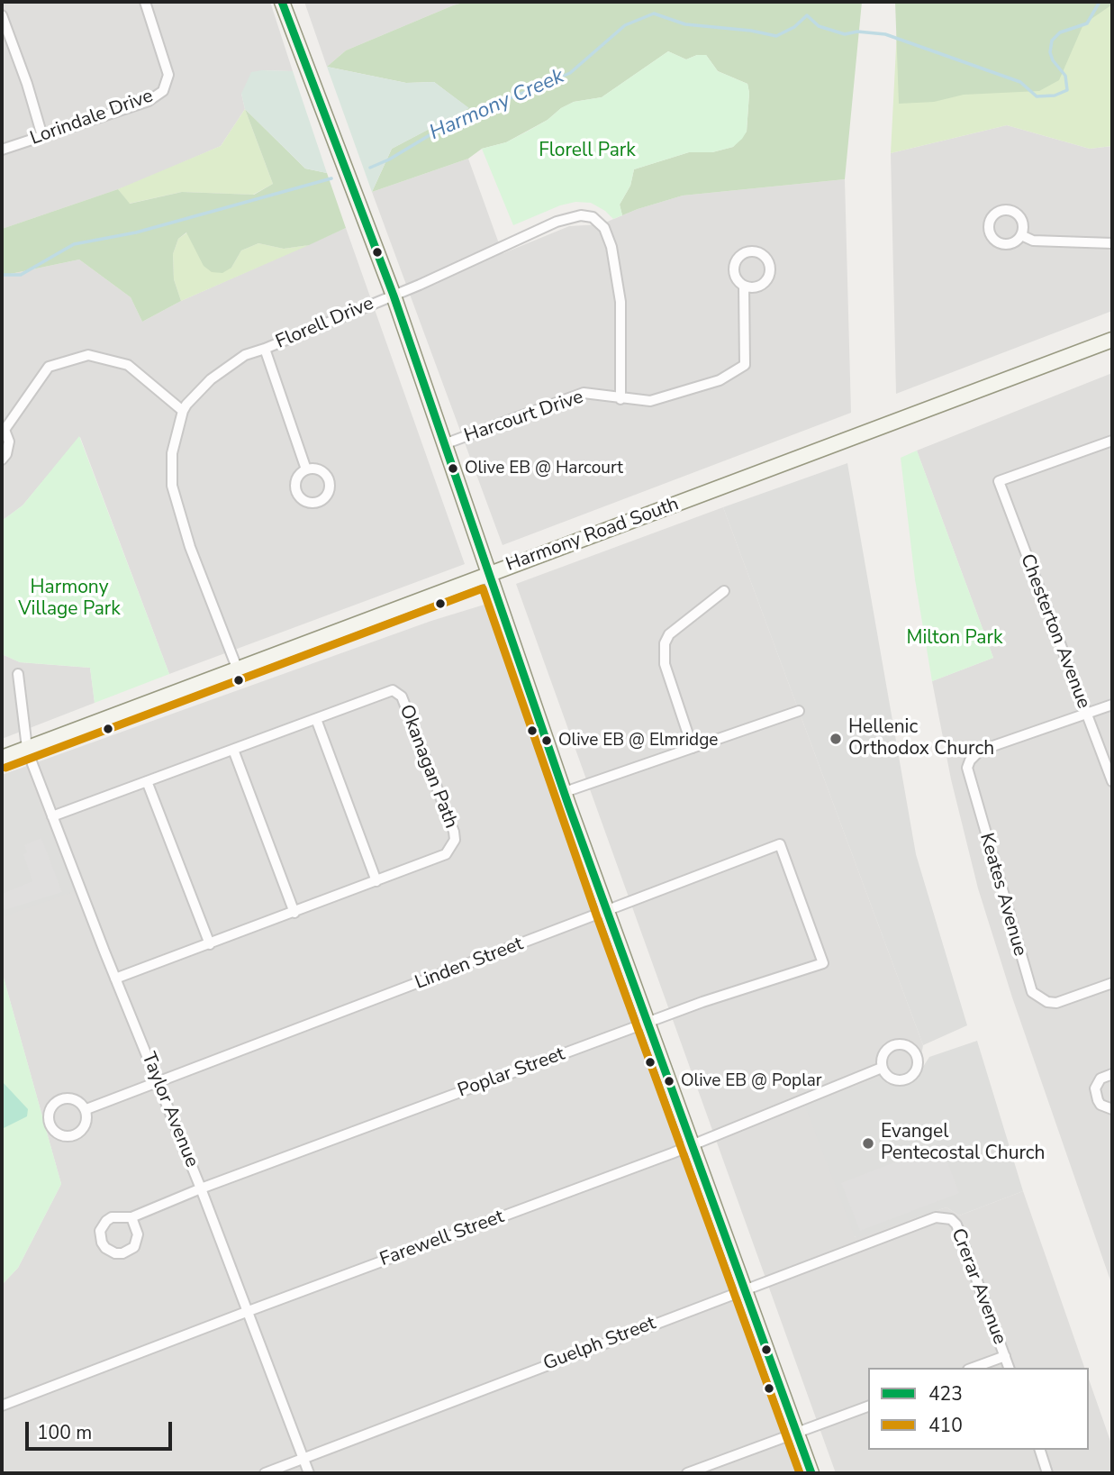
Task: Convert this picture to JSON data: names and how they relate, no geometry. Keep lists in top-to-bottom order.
{
  "streets": {
    "main road": ["Harmony Road South"],
    "street": [
      "Lorindale Drive",
      "Florell Drive",
      "Harcourt Drive",
      "Chesterton Avenue",
      "Okanagan Path",
      "Keates Avenue",
      "Linden Street",
      "Poplar Street",
      "Taylor Avenue",
      "Farewell Street",
      "Crerar Avenue",
      "Guelph Street"
    ]
  },
  "crossings": [
    ["Florell Drive", "Harcourt Drive"],
    ["Florell Drive", "Harmony Road South"],
    ["Harmony Road South", "Taylor Avenue"],
    ["Chesterton Avenue", "Keates Avenue"],
    ["Okanagan Path", "Taylor Avenue"],
    ["Linden Street", "Poplar Street"],
    ["Linden Street", "Taylor Avenue"],
    ["Poplar Street", "Taylor Avenue"],
    ["Taylor Avenue", "Farewell Street"],
    ["Taylor Avenue", "Guelph Street"],
    ["Crerar Avenue", "Guelph Street"]
  ],
  "water": ["Harmony Creek"],
  "parks": ["Florell Park", "Harmony Village Park", "Milton Park"],
  "places": [
    "Olive EB @ Harcourt",
    "Hellenic Orthodox Church",
    "Olive EB @ Elmridge",
    "Olive EB @ Poplar",
    "Evangel Pentecostal Church"
  ],
  "lines": ["transit line 423", "transit line 410"],
  "legend": ["423", "410"],
  "scale_bar": "100 m"
}
